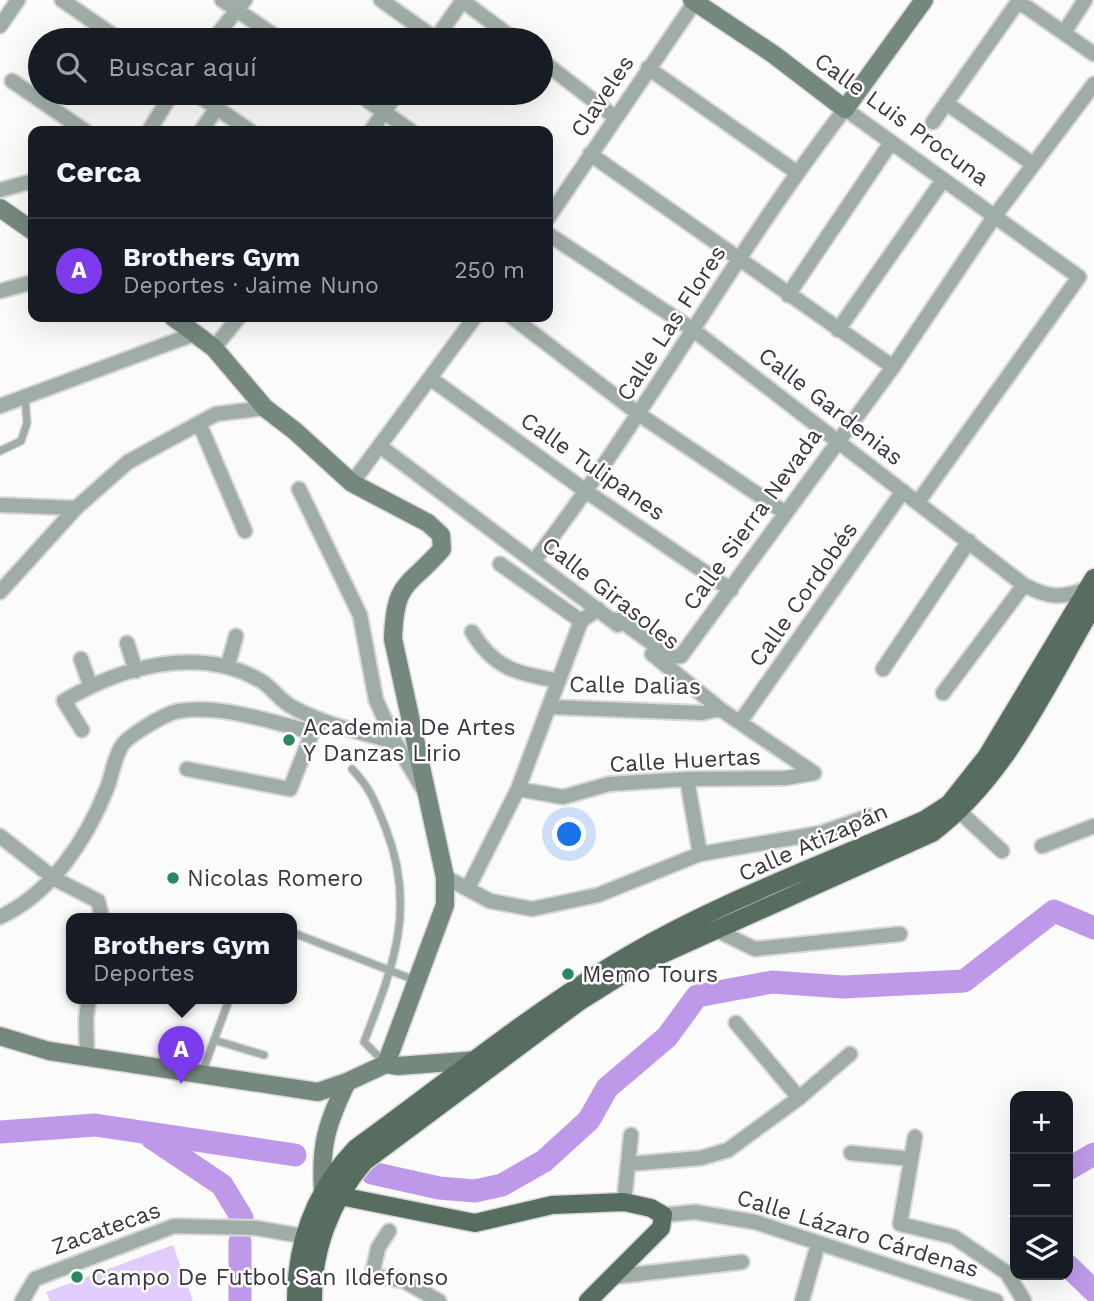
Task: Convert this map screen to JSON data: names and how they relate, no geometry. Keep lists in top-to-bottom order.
{
  "streets": {
    "main road": ["Calle Atizapán", "Calle Lázaro Cárdenas"],
    "street": [
      "Claveles",
      "Calle Luis Procuna",
      "Calle Las Flores",
      "Calle Gardenias",
      "Calle Tulipanes",
      "Calle Sierra Nevada",
      "Calle Girasoles",
      "Calle Cordobés",
      "Calle Dalias",
      "Calle Huertas",
      "Zacatecas"
    ]
  },
  "crossings": [
    ["Claveles", "Calle Luis Procuna"],
    ["Calle Luis Procuna", "Calle Las Flores"],
    ["Calle Luis Procuna", "Calle Gardenias"],
    ["Calle Luis Procuna", "Calle Sierra Nevada"],
    ["Calle Las Flores", "Calle Gardenias"],
    ["Calle Las Flores", "Calle Tulipanes"],
    ["Calle Las Flores", "Calle Girasoles"],
    ["Calle Gardenias", "Calle Sierra Nevada"],
    ["Calle Gardenias", "Calle Cordobés"],
    ["Calle Gardenias", "Calle Atizapán"],
    ["Calle Tulipanes", "Calle Sierra Nevada"],
    ["Calle Sierra Nevada", "Calle Girasoles"],
    ["Calle Girasoles", "Calle Cordobés"],
    ["Calle Girasoles", "Calle Dalias"],
    ["Calle Girasoles", "Calle Huertas"]
  ],
  "places": [
    "Academia De Artes Y Danzas Lirio",
    "Nicolas Romero",
    "Memo Tours",
    "Campo De Futbol San Ildefonso"
  ],
  "page": {
    "search": "Buscar aquí",
    "heading": "Cerca",
    "list": [
      {
        "mark": "A",
        "name": "Brothers Gym",
        "note": "Deportes · Jaime Nuno",
        "value": "250 m"
      }
    ],
    "popup": ["Brothers Gym", "Deportes"],
    "pins": "A",
    "map_buttons": ["+", "−"]
  }
}
